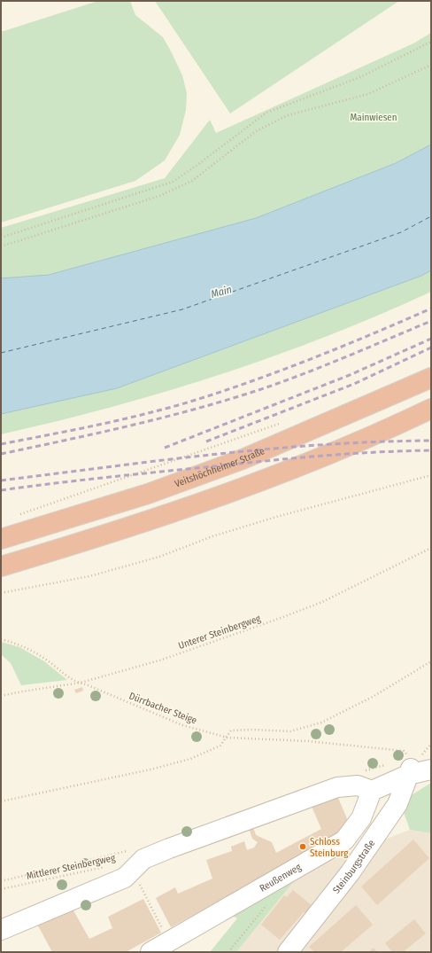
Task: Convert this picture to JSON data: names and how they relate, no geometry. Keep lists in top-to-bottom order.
{
  "streets": {
    "highway": ["Veitshöchheimer Straße"],
    "street": ["Steinburgstraße", "Reußenweg"],
    "path": ["Unterer Steinbergweg", "Dürrbacher Steige", "Mittlerer Steinbergweg"]
  },
  "crossings": [
    ["Unterer Steinbergweg", "Dürrbacher Steige"],
    ["Dürrbacher Steige", "Steinburgstraße"]
  ],
  "water": ["Main"],
  "parks": ["Mainwiesen"],
  "places": ["Schloss Steinburg"]
}
